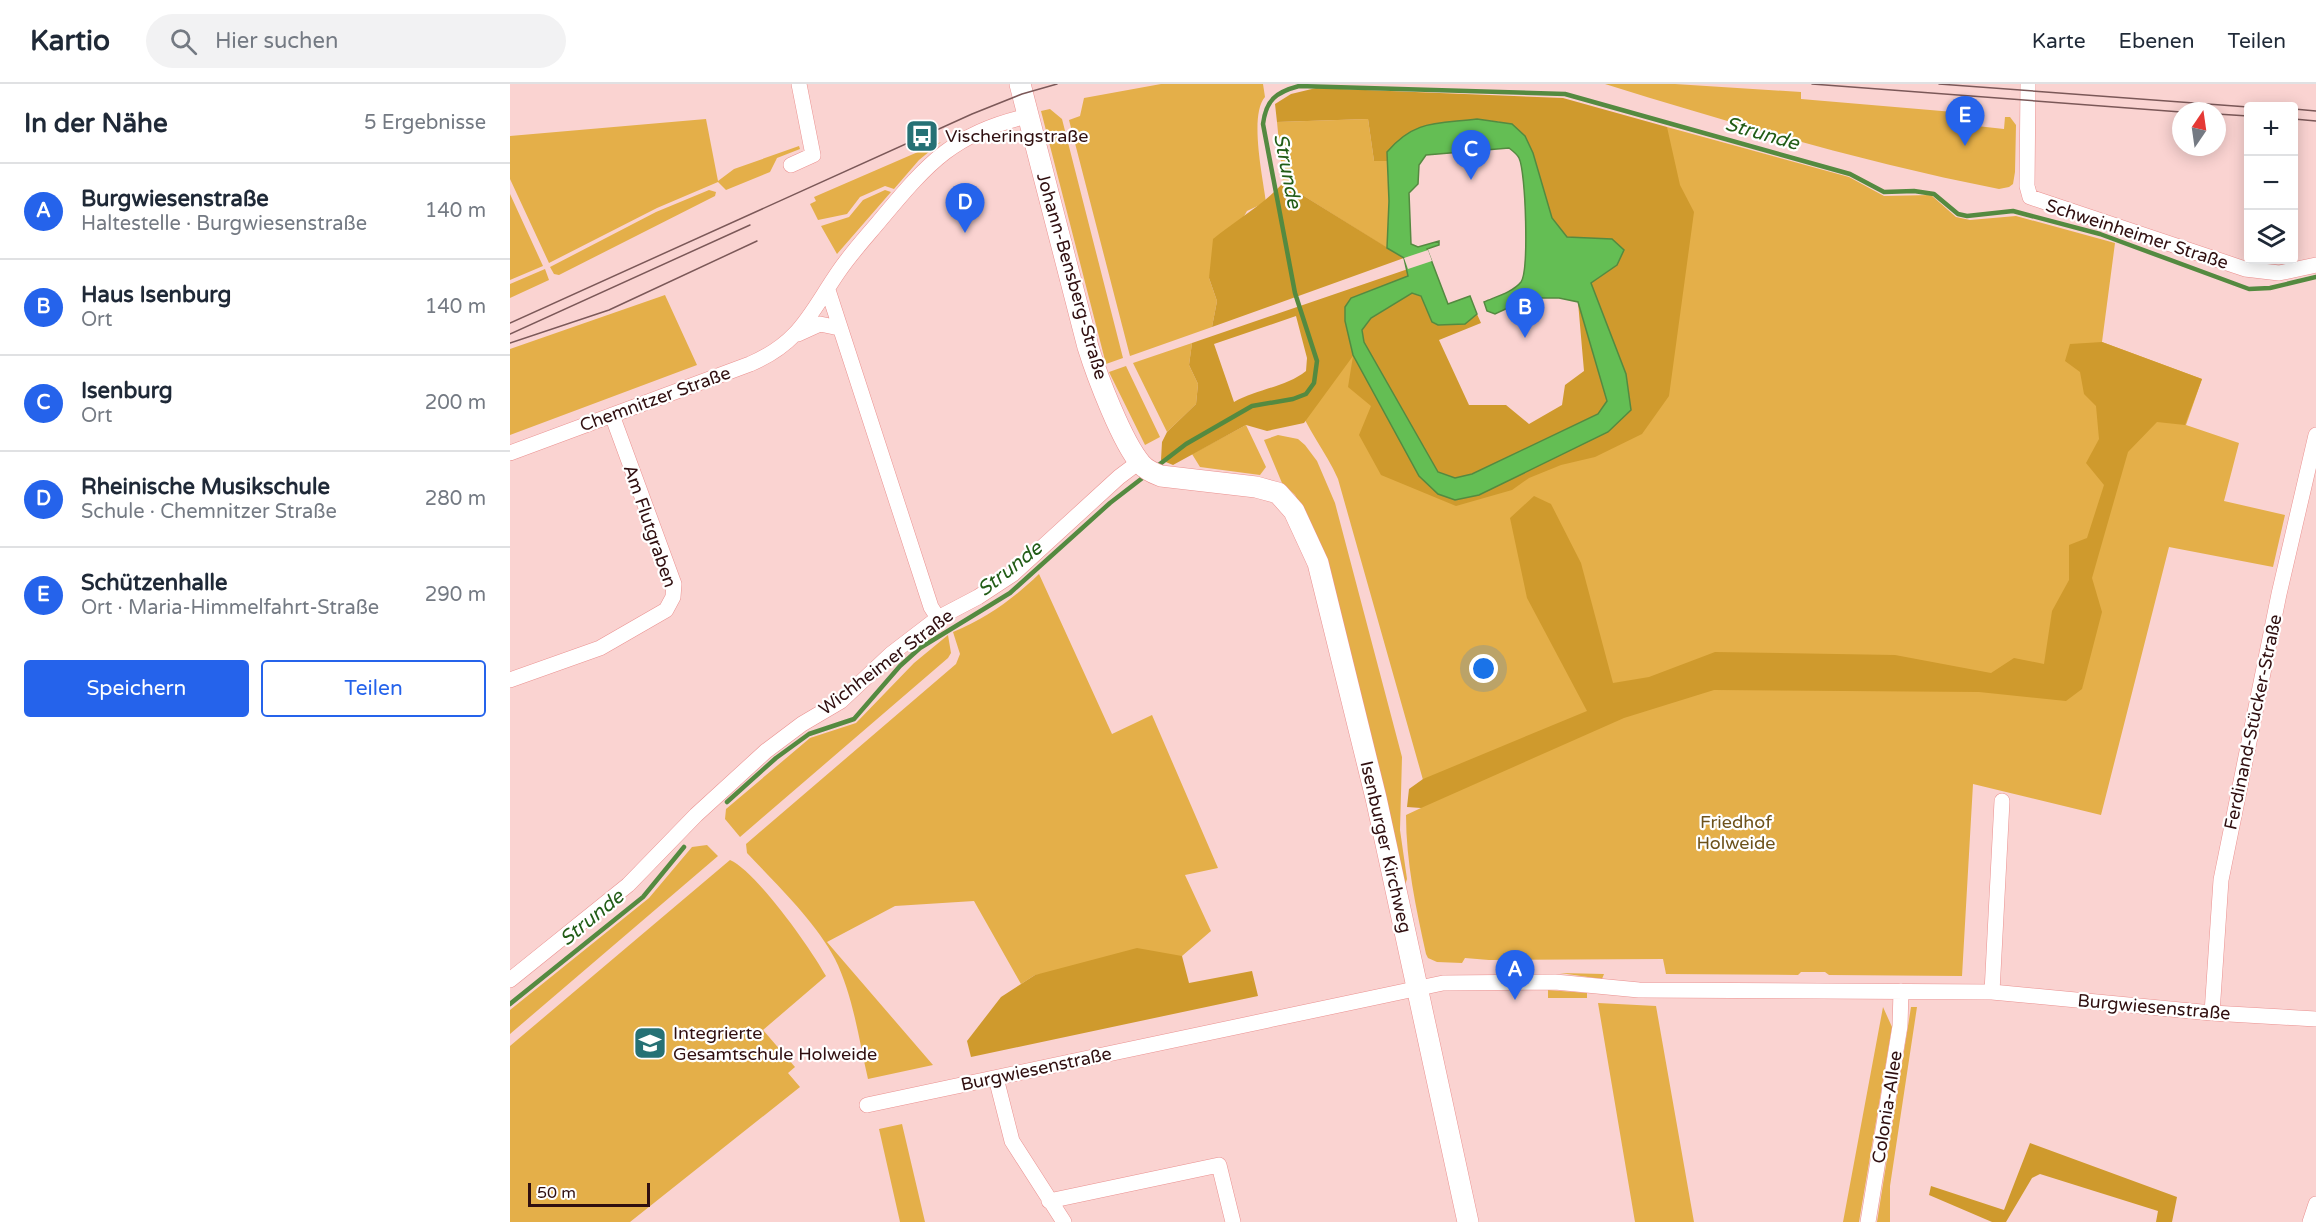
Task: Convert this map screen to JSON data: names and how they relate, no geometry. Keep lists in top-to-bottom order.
{
  "streets": {
    "street": [
      "Schweinheimer Straße",
      "Johann-Bensberg-Straße",
      "Chemnitzer Straße",
      "Am Flutgraben",
      "Wichheimer Straße",
      "Ferdinand-Stücker-Straße",
      "Isenburger Kirchweg",
      "Burgwiesenstraße",
      "Colonia-Allee"
    ]
  },
  "crossings": [
    ["Johann-Bensberg-Straße", "Chemnitzer Straße"],
    ["Johann-Bensberg-Straße", "Wichheimer Straße"],
    ["Johann-Bensberg-Straße", "Isenburger Kirchweg"],
    ["Chemnitzer Straße", "Am Flutgraben"],
    ["Wichheimer Straße", "Isenburger Kirchweg"],
    ["Ferdinand-Stücker-Straße", "Burgwiesenstraße"],
    ["Isenburger Kirchweg", "Burgwiesenstraße"],
    ["Burgwiesenstraße", "Colonia-Allee"]
  ],
  "water": ["Strunde"],
  "parks": ["Friedhof Holweide"],
  "places": {
    "bus stop": ["Vischeringstraße"],
    "school or university": ["Integrierte Gesamtschule Holweide"]
  },
  "scale_bar": "50 m",
  "north": "top",
  "page": {
    "header": "Kartio",
    "search": "Hier suchen",
    "nav": ["Karte", "Ebenen", "Teilen"],
    "heading": ["In der Nähe", "5 Ergebnisse"],
    "pins": [
      "E",
      "C",
      "D",
      "B",
      "A"
    ],
    "map_buttons": ["+", "−"],
    "list": [
      {
        "mark": "A",
        "name": "Burgwiesenstraße",
        "note": "Haltestelle · Burgwiesenstraße",
        "value": "140 m"
      },
      {
        "mark": "B",
        "name": "Haus Isenburg",
        "note": "Ort",
        "value": "140 m"
      },
      {
        "mark": "C",
        "name": "Isenburg",
        "note": "Ort",
        "value": "200 m"
      },
      {
        "mark": "D",
        "name": "Rheinische Musikschule",
        "note": "Schule · Chemnitzer Straße",
        "value": "280 m"
      },
      {
        "mark": "E",
        "name": "Schützenhalle",
        "note": "Ort · Maria-Himmelfahrt-Straße",
        "value": "290 m"
      }
    ],
    "buttons": ["Speichern", "Teilen"],
    "scale": "50 m"
  }
}
